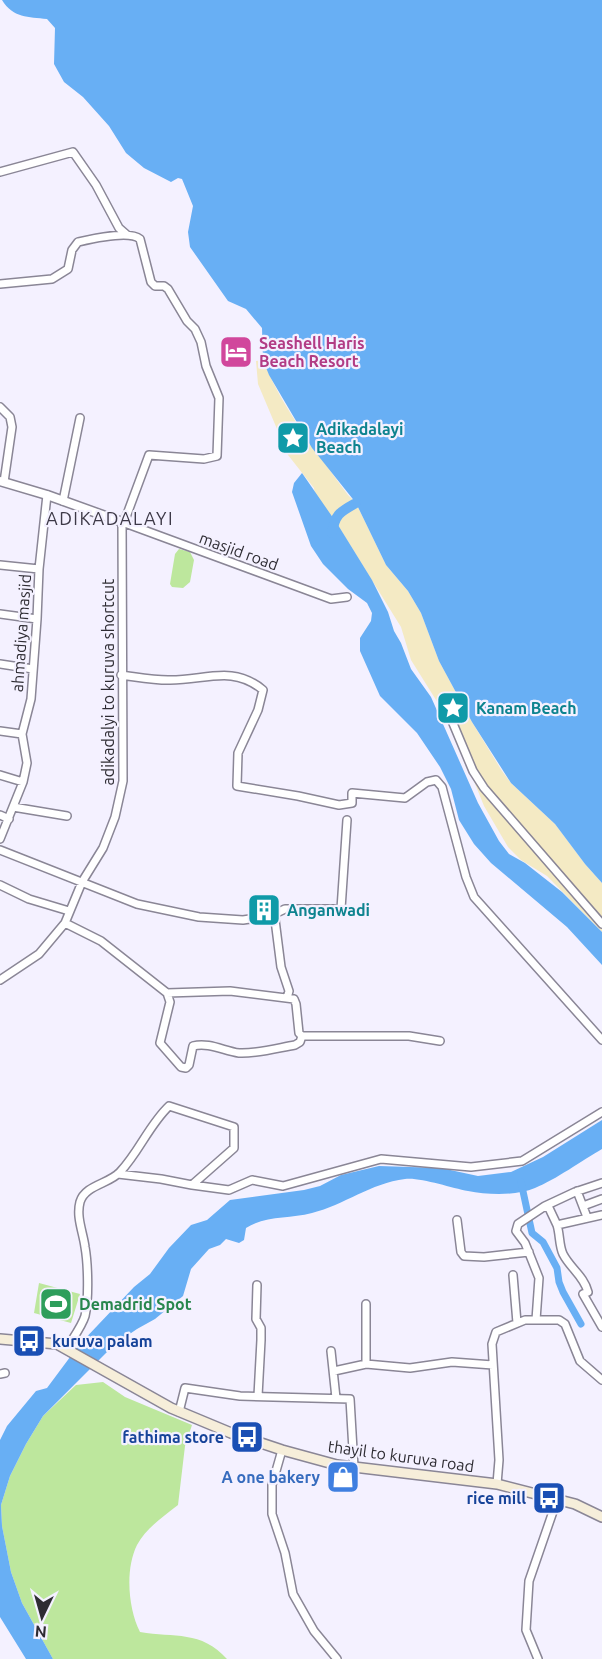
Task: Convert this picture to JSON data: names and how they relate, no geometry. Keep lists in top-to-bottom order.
{
  "streets": {
    "main road": ["thayil to kuruva road"],
    "street": ["masjid road", "ahmadiya masjid", "adikadalyi to kuruva shortcut"]
  },
  "crossings": [
    ["masjid road", "adikadalyi to kuruva shortcut"]
  ],
  "districts": ["ADIKADALAYI"],
  "places": {
    "hotel": ["Seashell Haris Beach Resort"],
    "place": ["Adikadalayi Beach", "Kanam Beach"],
    "building": ["Anganwadi"],
    "sports": ["Demadrid Spot"],
    "bus stop": ["kuruva palam", "fathima store", "rice mill"],
    "shop": ["A one bakery"]
  },
  "north": "bottom"
}
